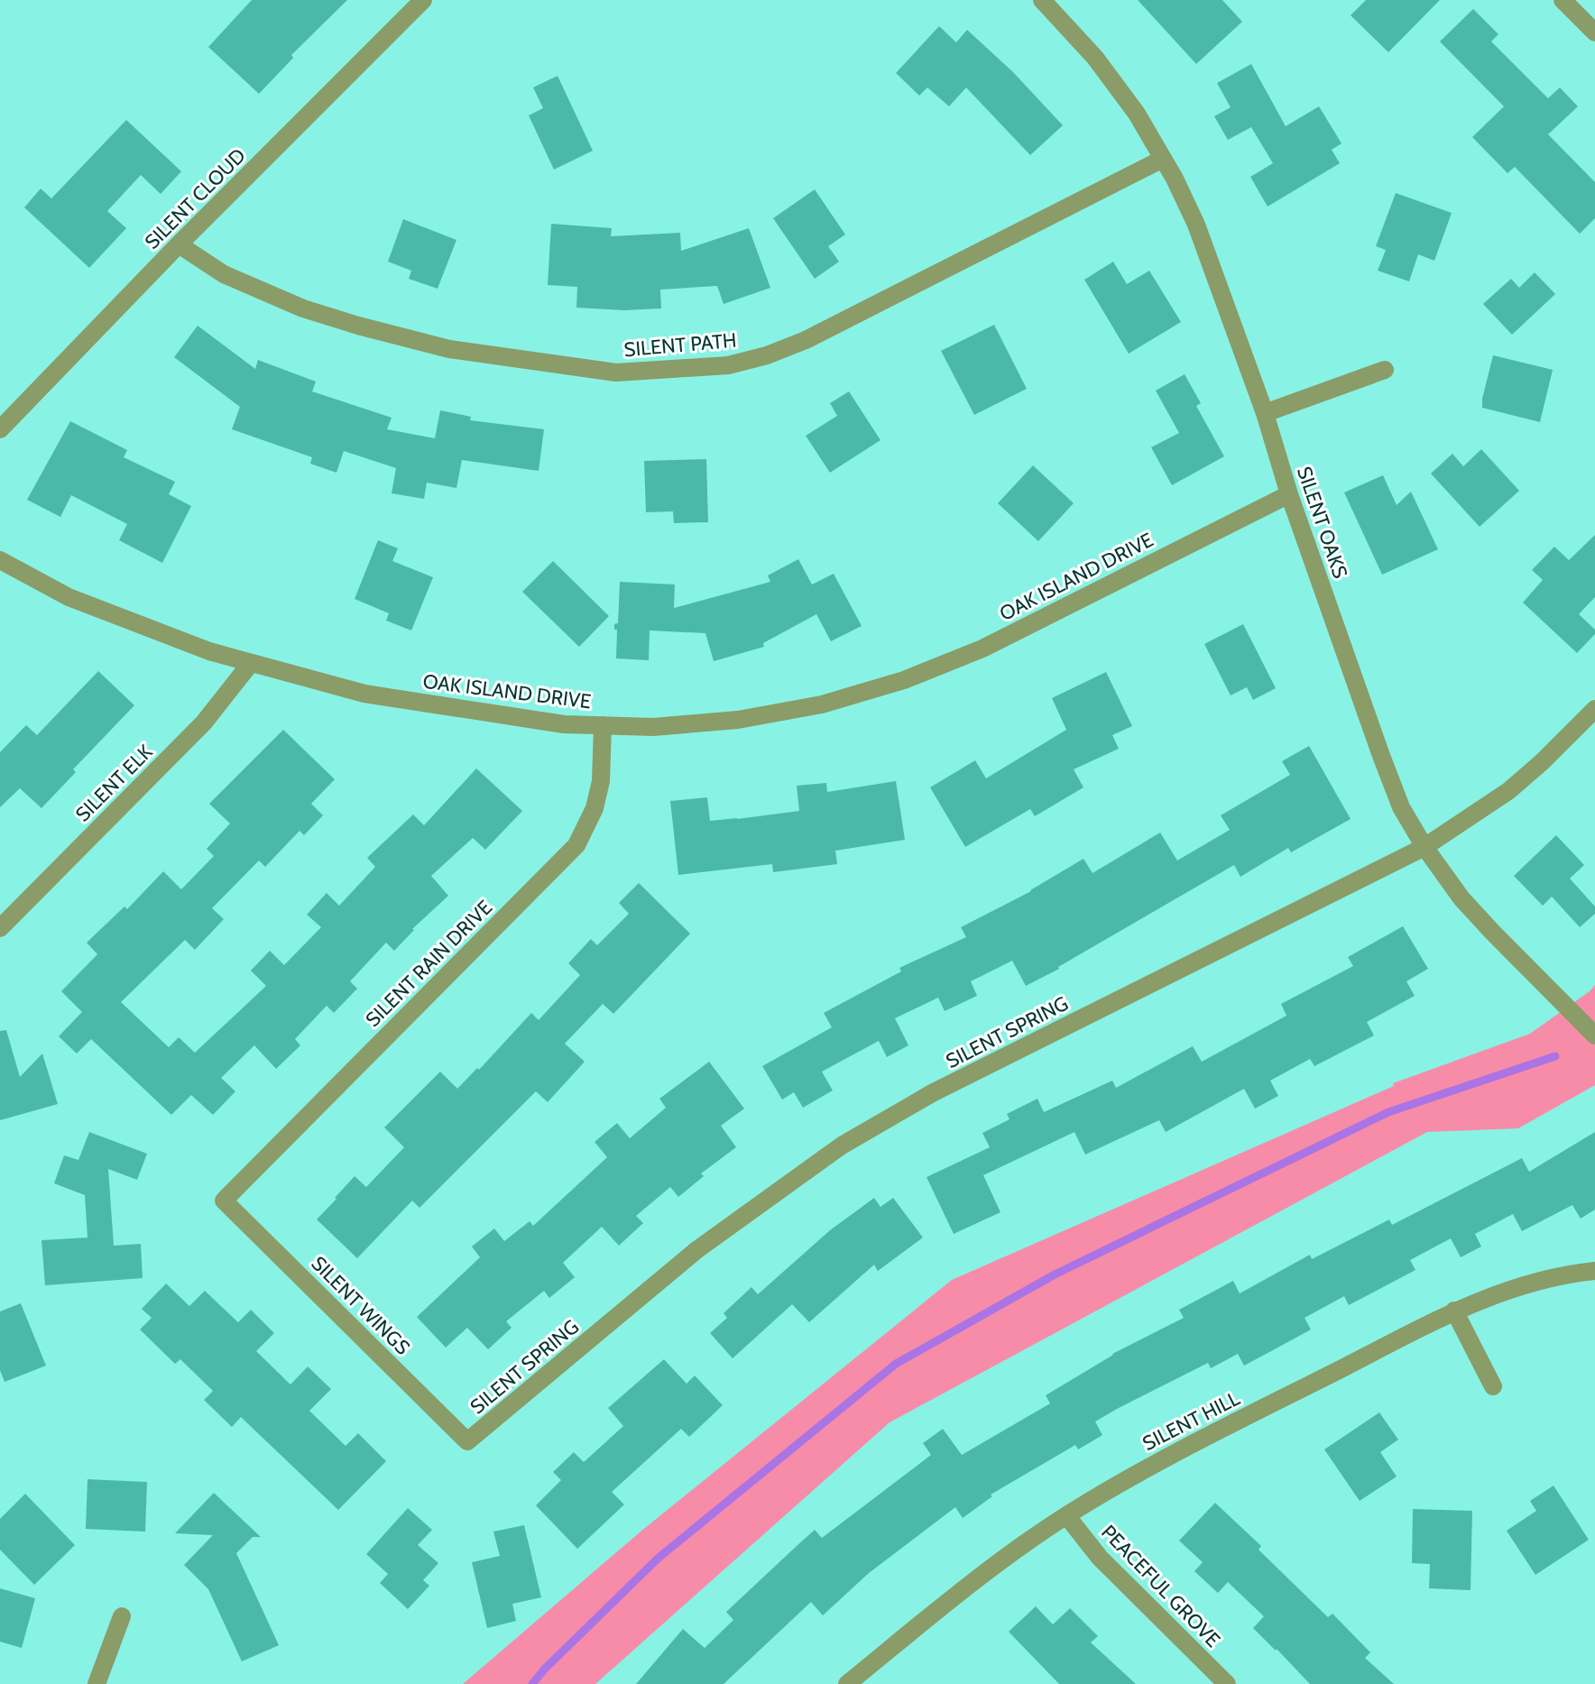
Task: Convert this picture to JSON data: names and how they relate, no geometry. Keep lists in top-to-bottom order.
{
  "streets": {
    "street": [
      "SILENT CLOUD",
      "SILENT PATH",
      "SILENT OAKS",
      "OAK ISLAND DRIVE",
      "SILENT ELK",
      "SILENT RAIN DRIVE",
      "SILENT SPRING",
      "SILENT WINGS",
      "SILENT HILL",
      "PEACEFUL GROVE"
    ]
  },
  "crossings": [
    ["SILENT CLOUD", "SILENT PATH"],
    ["SILENT PATH", "SILENT OAKS"],
    ["SILENT OAKS", "OAK ISLAND DRIVE"],
    ["SILENT OAKS", "SILENT SPRING"],
    ["OAK ISLAND DRIVE", "SILENT ELK"],
    ["OAK ISLAND DRIVE", "SILENT RAIN DRIVE"],
    ["SILENT RAIN DRIVE", "SILENT WINGS"],
    ["SILENT SPRING", "SILENT WINGS"],
    ["SILENT HILL", "PEACEFUL GROVE"]
  ]
}
